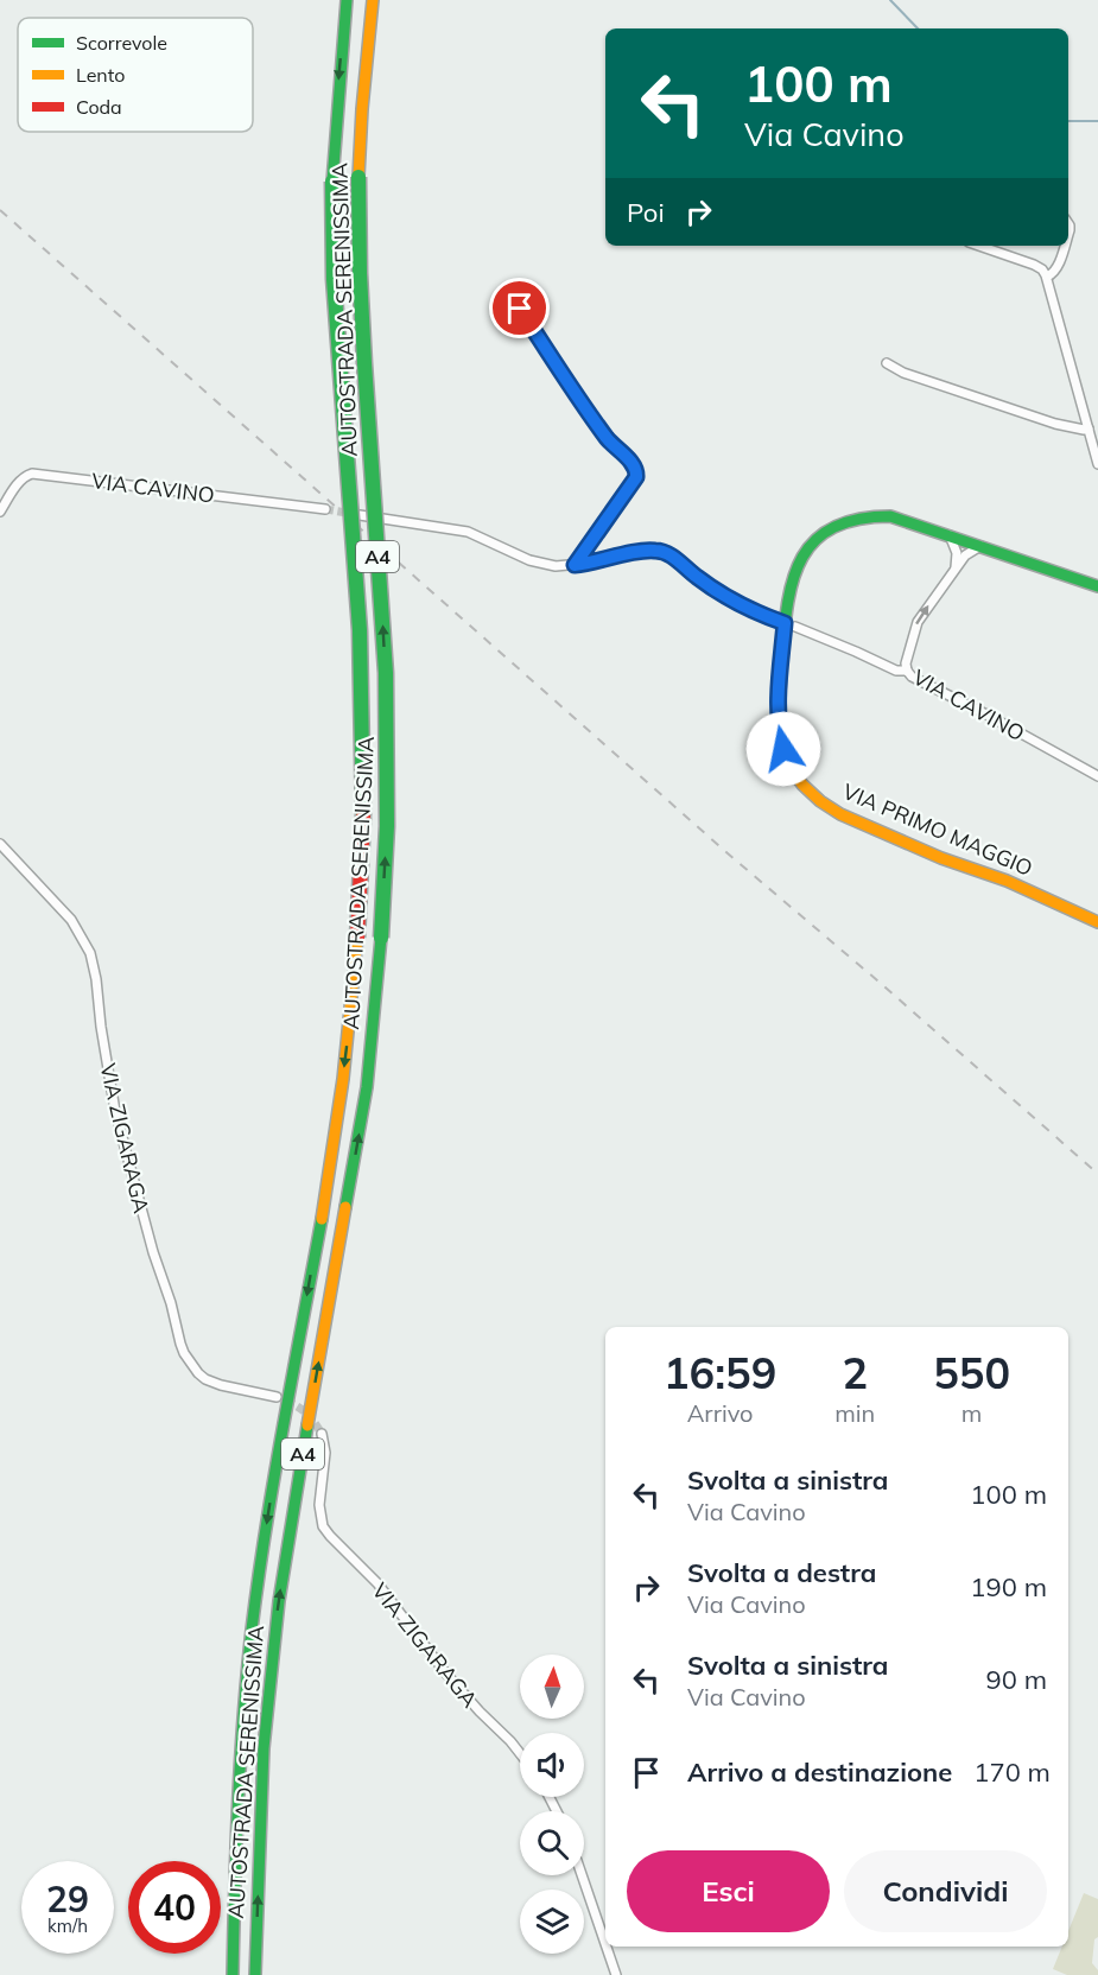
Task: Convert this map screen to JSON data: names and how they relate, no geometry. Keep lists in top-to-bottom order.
{
  "streets": {
    "main road": ["AUTOSTRADA SERENISSIMA", "A4", "VIA PRIMO MAGGIO"],
    "street": ["VIA CAVINO", "VIA ZIGARAGA"]
  },
  "crossings": [
    ["VIA CAVINO", "VIA PRIMO MAGGIO"]
  ],
  "legend": ["Scorrevole", "Lento", "Coda"],
  "north": "top",
  "page": {
    "turn": ["100 m", "Via Cavino"],
    "then": "Poi",
    "eta": [
      "16:59",
      "Arrivo",
      "2",
      "min",
      "550",
      "m"
    ],
    "list": [
      {
        "name": "Svolta a sinistra",
        "note": "Via Cavino",
        "value": "100 m"
      },
      {
        "name": "Svolta a destra",
        "note": "Via Cavino",
        "value": "190 m"
      },
      {
        "name": "Svolta a sinistra",
        "note": "Via Cavino",
        "value": "90 m"
      },
      {
        "name": "Arrivo a destinazione",
        "value": "170 m"
      }
    ],
    "buttons": ["Esci", "Condividi"],
    "speed": "29 km/h",
    "limit": "40"
  }
}
